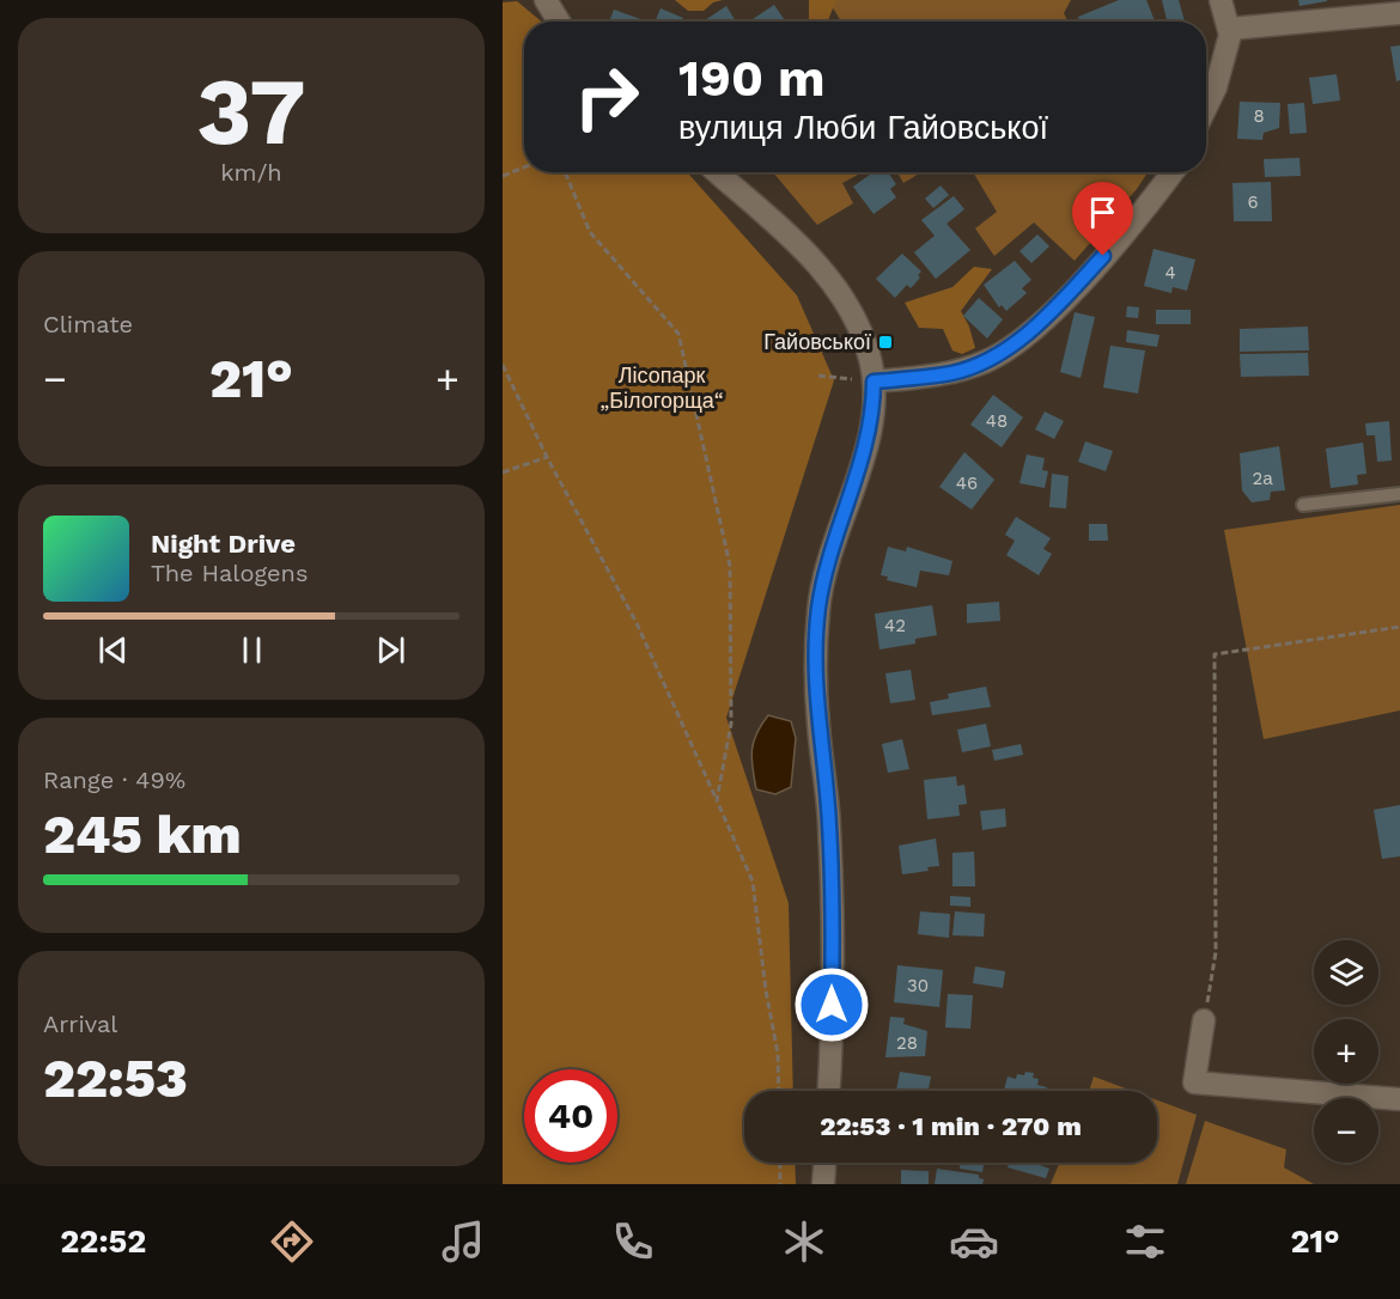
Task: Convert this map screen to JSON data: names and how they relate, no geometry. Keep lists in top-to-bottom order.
{
  "parks": ["Лісопарк „Білогорща“"],
  "places": {
    "transit": ["Гайовської"]
  },
  "house_numbers": [
    "8",
    "6",
    "4",
    "48",
    "2а",
    "46",
    "42",
    "30",
    "28"
  ],
  "page": {
    "tile": [
      ["37", "km/h"],
      "Climate",
      ["Range · 49%", "245 km"],
      ["Arrival", "22:53"]
    ],
    "turn": ["190 m", "вулиця Люби Гайовської"],
    "heat": ["−", "21°", "+"],
    "song": ["Night Drive", "The Halogens"],
    "map_buttons": ["+", "−"],
    "limit": "40",
    "trip": "22:53 · 1 min · 270 m",
    "tabs": ["22:52", "21°"]
  }
}
